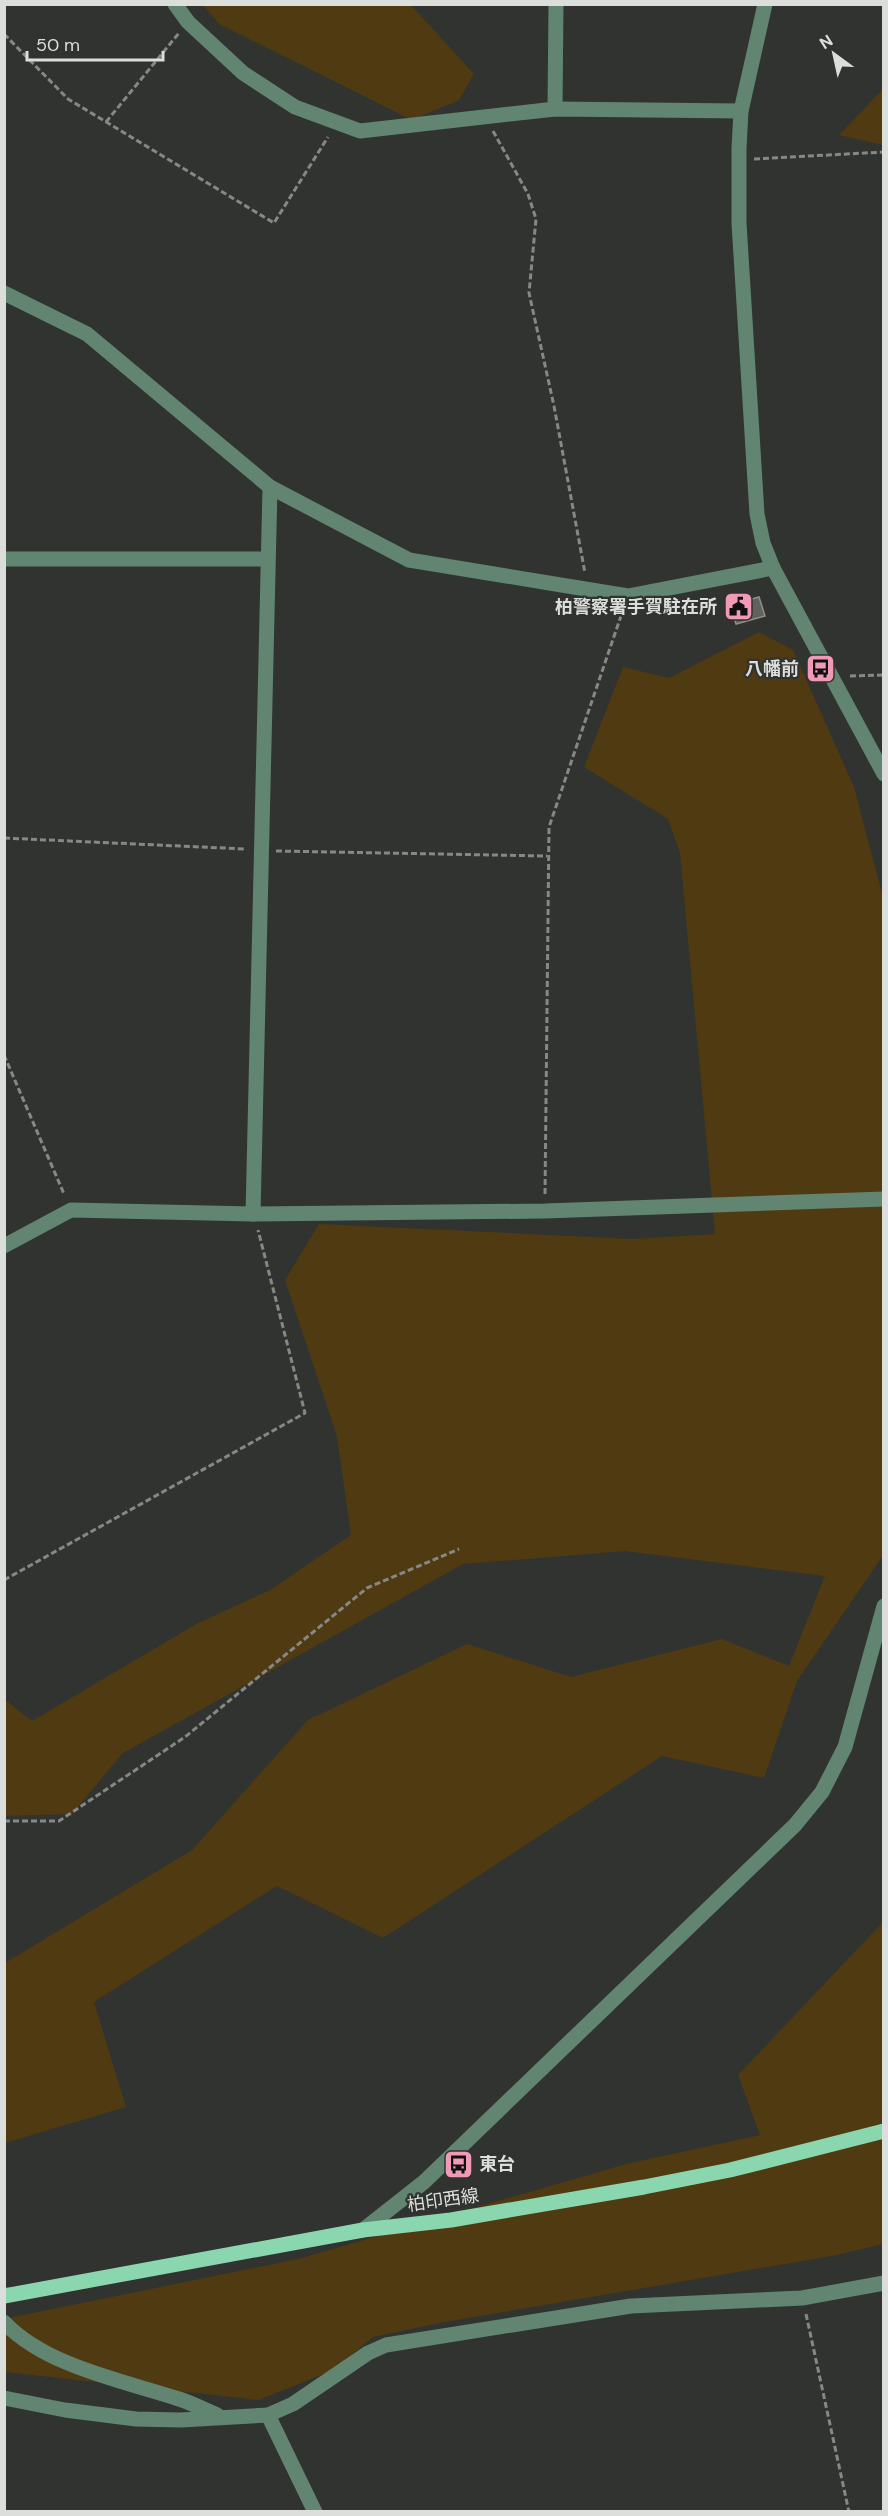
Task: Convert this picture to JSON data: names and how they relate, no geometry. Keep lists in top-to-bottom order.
{
  "streets": {
    "main road": ["柏印西線"]
  },
  "places": {
    "public building": ["柏警察署手賀駐在所"],
    "bus stop": ["八幡前", "東台"]
  },
  "scale_bar": "50 m",
  "north": "top left"
}
